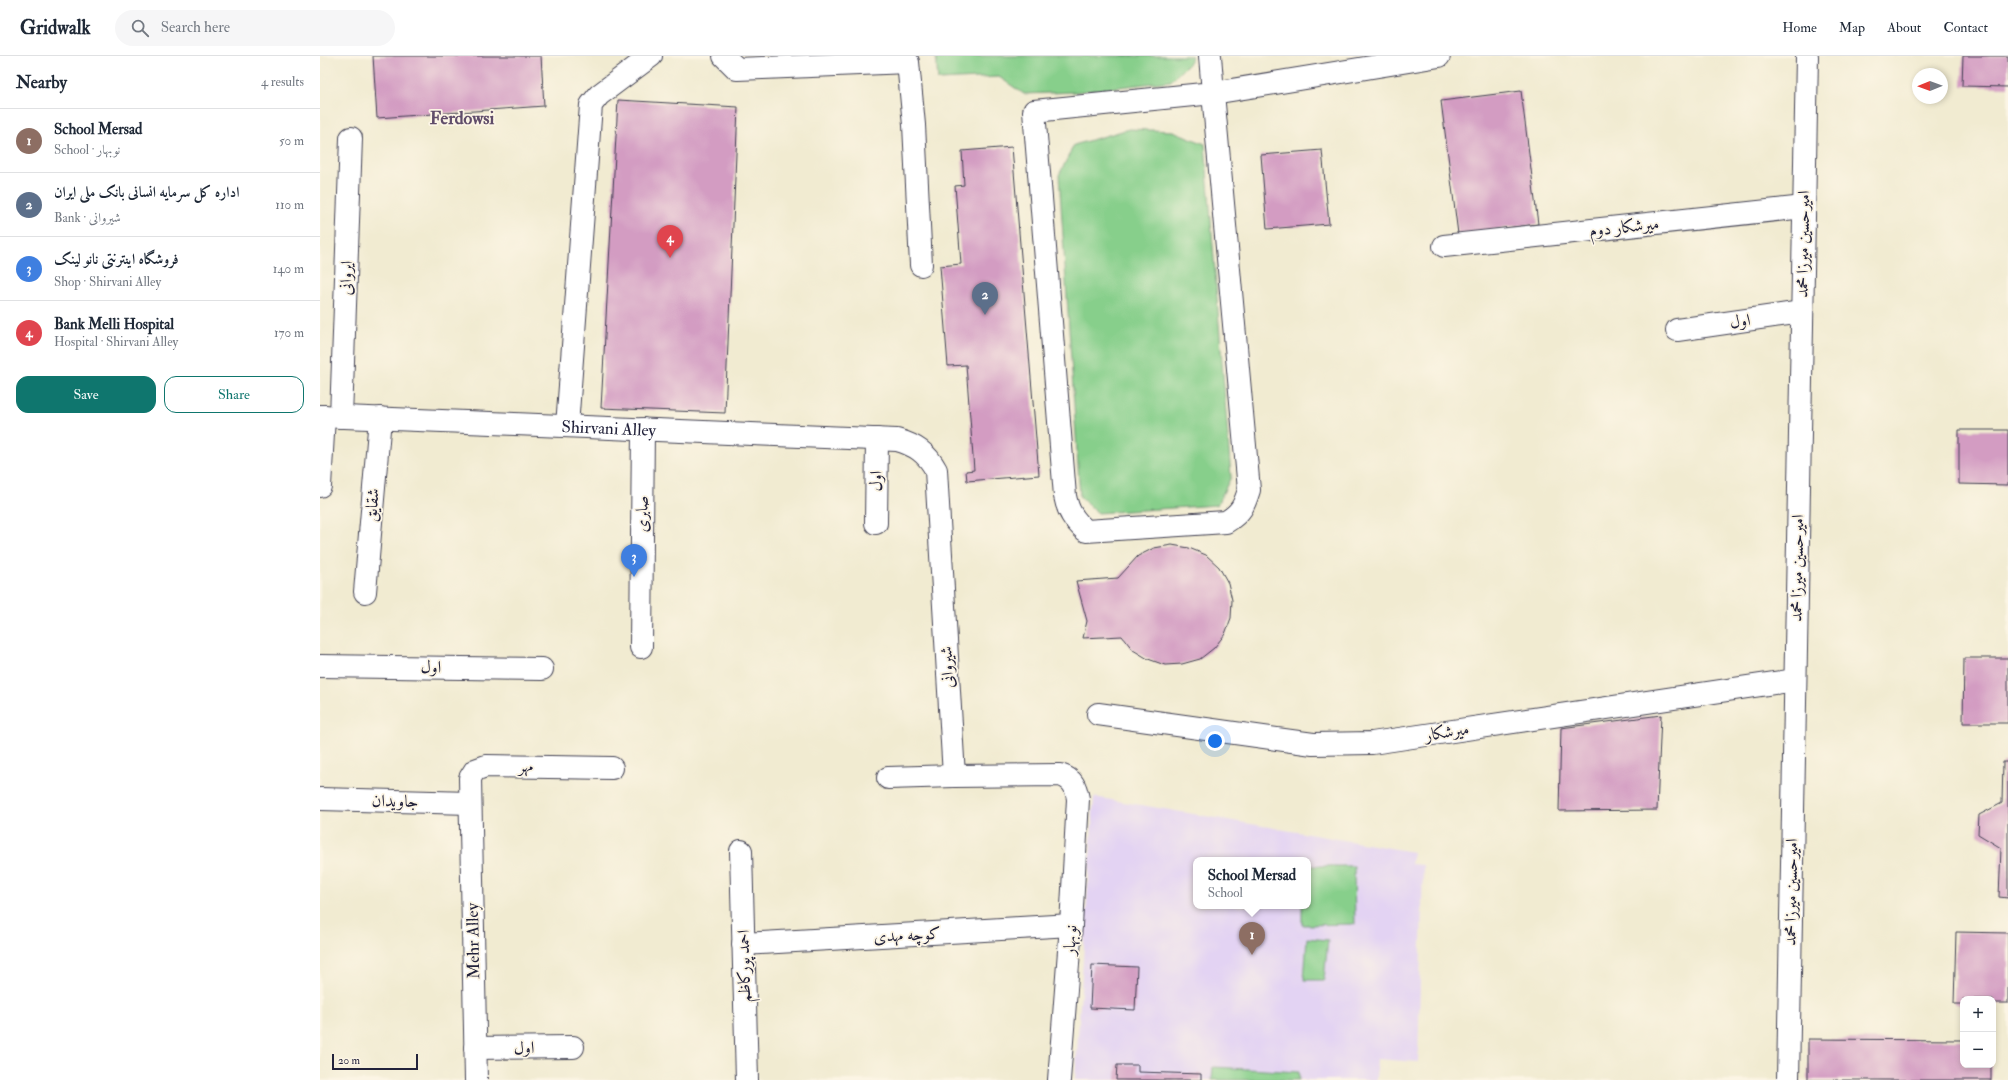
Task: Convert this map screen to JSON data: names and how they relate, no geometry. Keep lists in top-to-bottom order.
{
  "streets": {
    "street": [
      "میرشکار دوم",
      "امیرحسین میرزا محمد",
      "ایروانی",
      "اول",
      "Shirvani Alley",
      "شقایق",
      "صابری",
      "شیروانی",
      "میرشکار",
      "مهر",
      "جاویدان",
      "کوچه مهدی",
      "نوبهار",
      "Mehr Alley",
      "احمد پورکاظم"
    ]
  },
  "crossings": [
    ["میرشکار دوم", "امیرحسین میرزا محمد"],
    ["امیرحسین میرزا محمد", "اول"],
    ["امیرحسین میرزا محمد", "میرشکار"],
    ["ایروانی", "Shirvani Alley"],
    ["اول", "Shirvani Alley"],
    ["اول", "شیروانی"],
    ["اول", "Mehr Alley"],
    ["Shirvani Alley", "شقایق"],
    ["Shirvani Alley", "صابری"],
    ["Shirvani Alley", "شیروانی"],
    ["شیروانی", "نوبهار"],
    ["مهر", "جاویدان"],
    ["مهر", "Mehr Alley"],
    ["جاویدان", "Mehr Alley"],
    ["کوچه مهدی", "نوبهار"],
    ["کوچه مهدی", "احمد پورکاظم"]
  ],
  "districts": ["Ferdowsi"],
  "scale_bar": "20 m",
  "north": "left",
  "page": {
    "header": "Gridwalk",
    "search": "Search here",
    "nav": [
      "Home",
      "Map",
      "About",
      "Contact"
    ],
    "heading": ["Nearby", "4 results"],
    "list": [
      {
        "mark": "1",
        "name": "School Mersad",
        "note": "School · نوبهار",
        "value": "50 m"
      },
      {
        "mark": "2",
        "name": "اداره کل سرمایه انسانی بانک ملی ایران",
        "note": "Bank · شیروانی",
        "value": "110 m"
      },
      {
        "mark": "3",
        "name": "فروشگاه اینترنتی نانو لینک",
        "note": "Shop · Shirvani Alley",
        "value": "140 m"
      },
      {
        "mark": "4",
        "name": "Bank Melli Hospital",
        "note": "Hospital · Shirvani Alley",
        "value": "170 m"
      }
    ],
    "pins": [
      "4",
      "2",
      "3",
      "1"
    ],
    "buttons": ["Save", "Share"],
    "popup": ["School Mersad", "School"],
    "map_buttons": ["+", "−"],
    "scale": "20 m"
  }
}
